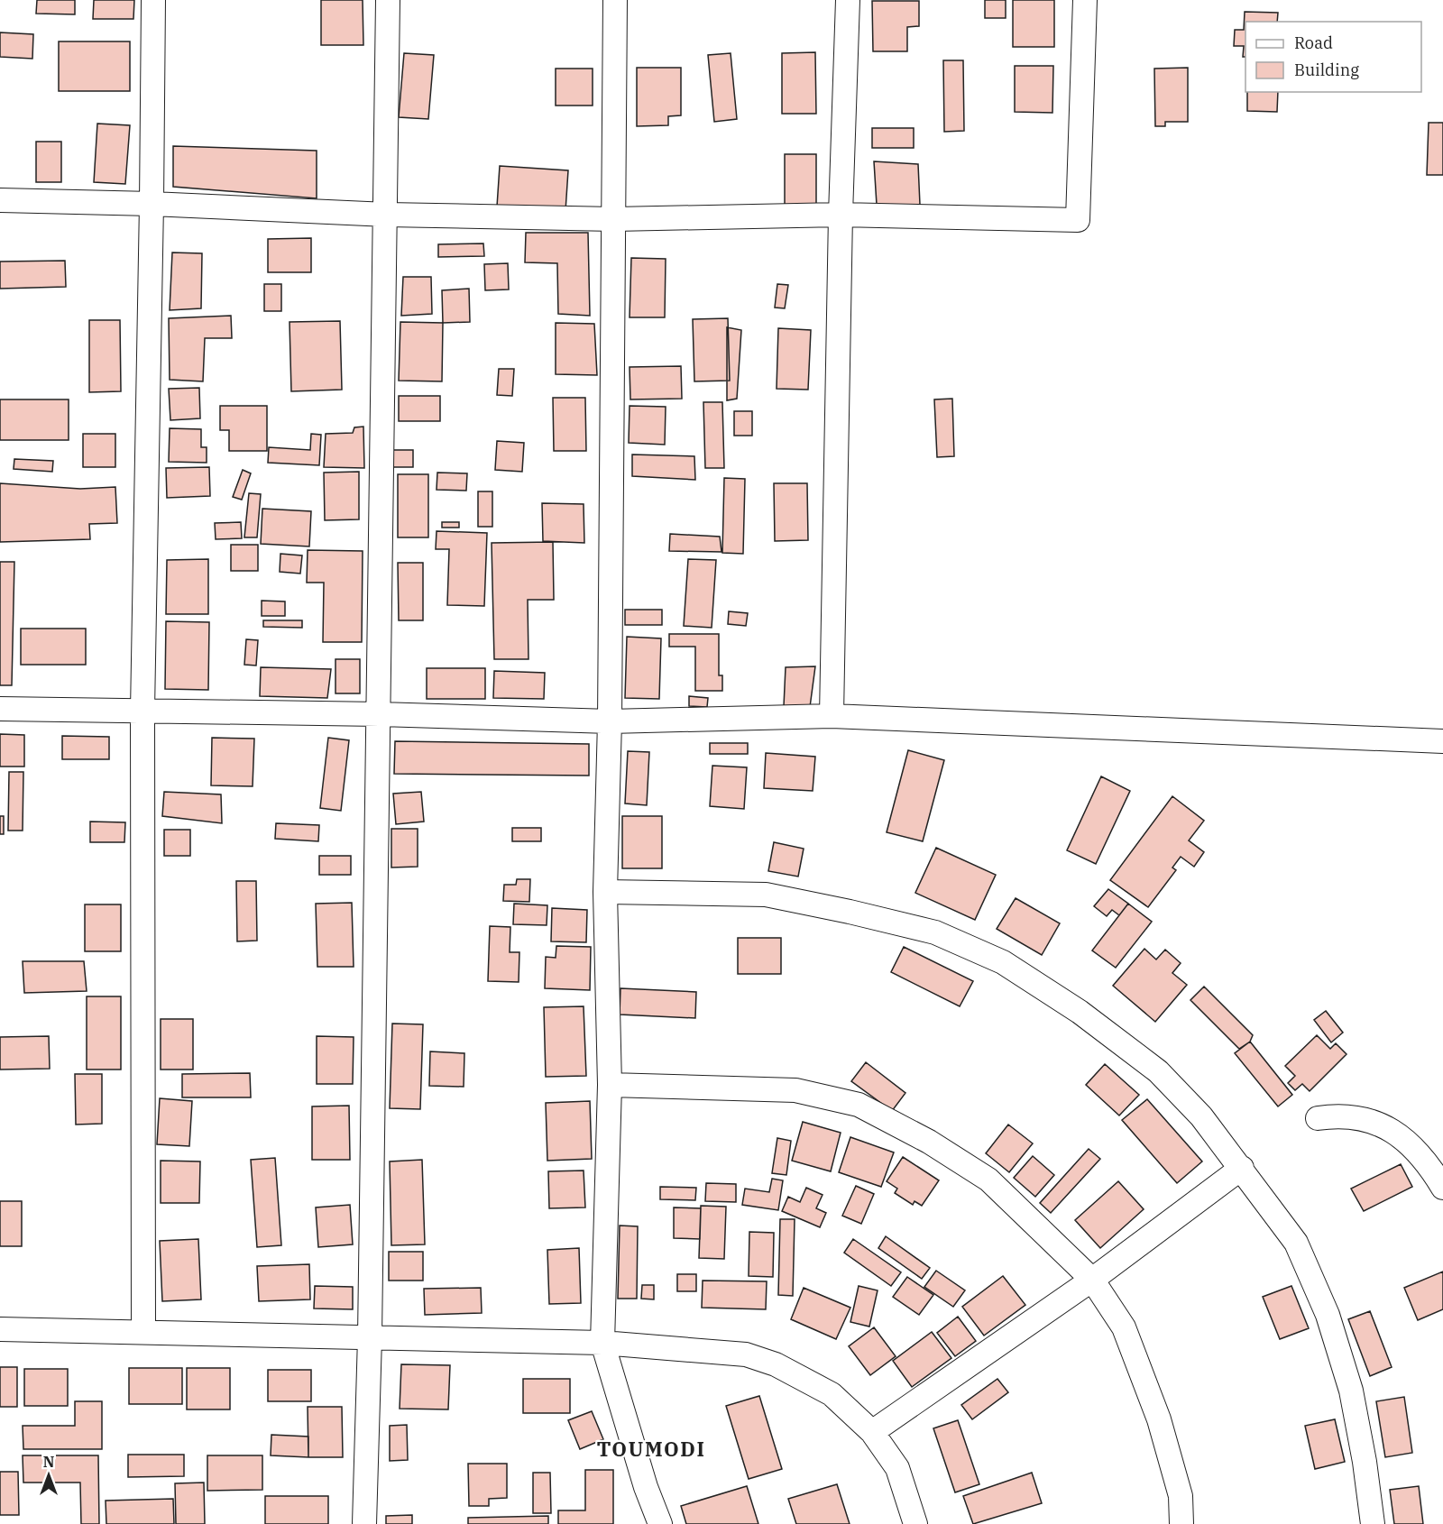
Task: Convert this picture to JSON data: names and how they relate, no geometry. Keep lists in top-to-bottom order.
{
  "districts": ["TOUMODI"],
  "legend": ["Road", "Building"],
  "north": "top"
}
